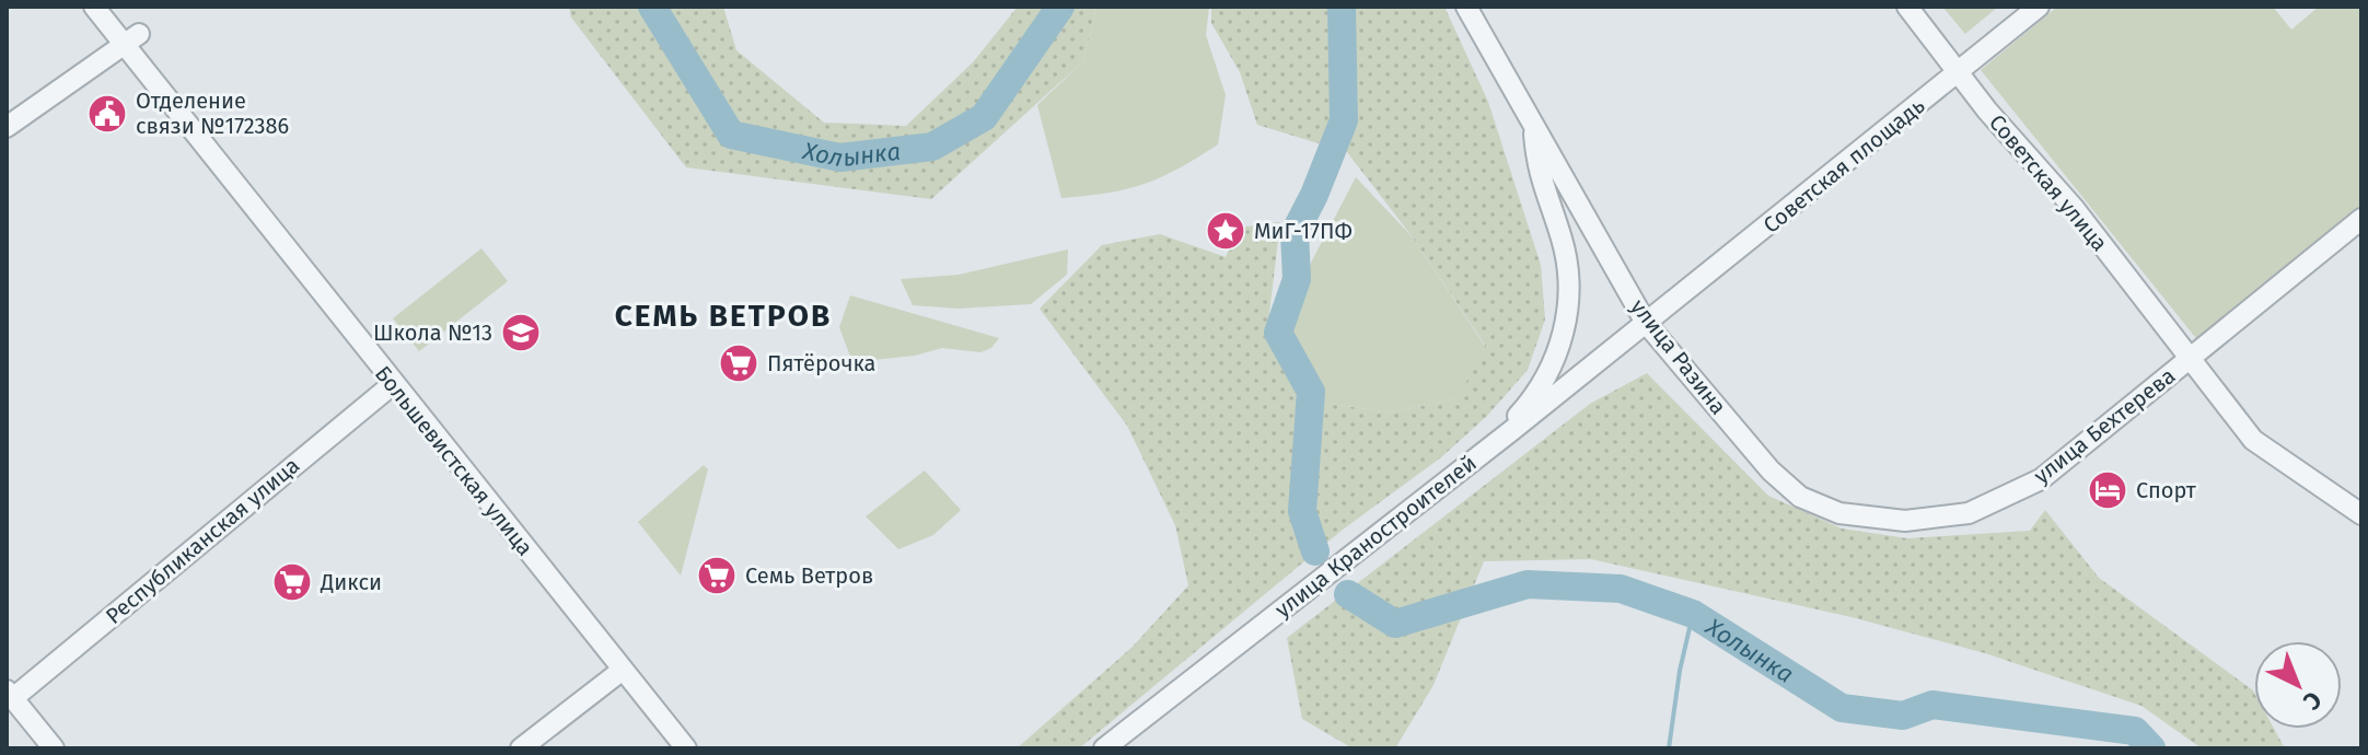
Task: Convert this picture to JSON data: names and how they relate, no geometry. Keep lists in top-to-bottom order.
{
  "streets": {
    "street": [
      "Советская площадь",
      "Советская улица",
      "улица Разина",
      "улица Бехтерева",
      "Большевистская улица",
      "улица Краностроителей",
      "Республиканская улица"
    ]
  },
  "crossings": [
    ["Советская площадь", "Советская улица"],
    ["Советская площадь", "улица Разина"],
    ["Советская площадь", "улица Краностроителей"],
    ["Советская улица", "улица Бехтерева"],
    ["улица Разина", "улица Бехтерева"],
    ["улица Разина", "улица Краностроителей"],
    ["Большевистская улица", "Республиканская улица"]
  ],
  "districts": ["СЕМЬ ВЕТРОВ"],
  "water": ["Холынка"],
  "places": {
    "public building": ["Отделение связи №172386"],
    "place": ["МиГ-17ПФ"],
    "school or university": ["Школа №13"],
    "supermarket": ["Пятёрочка", "Семь Ветров", "Дикси"],
    "hotel": ["Спорт"]
  },
  "north": "bottom right"
}
